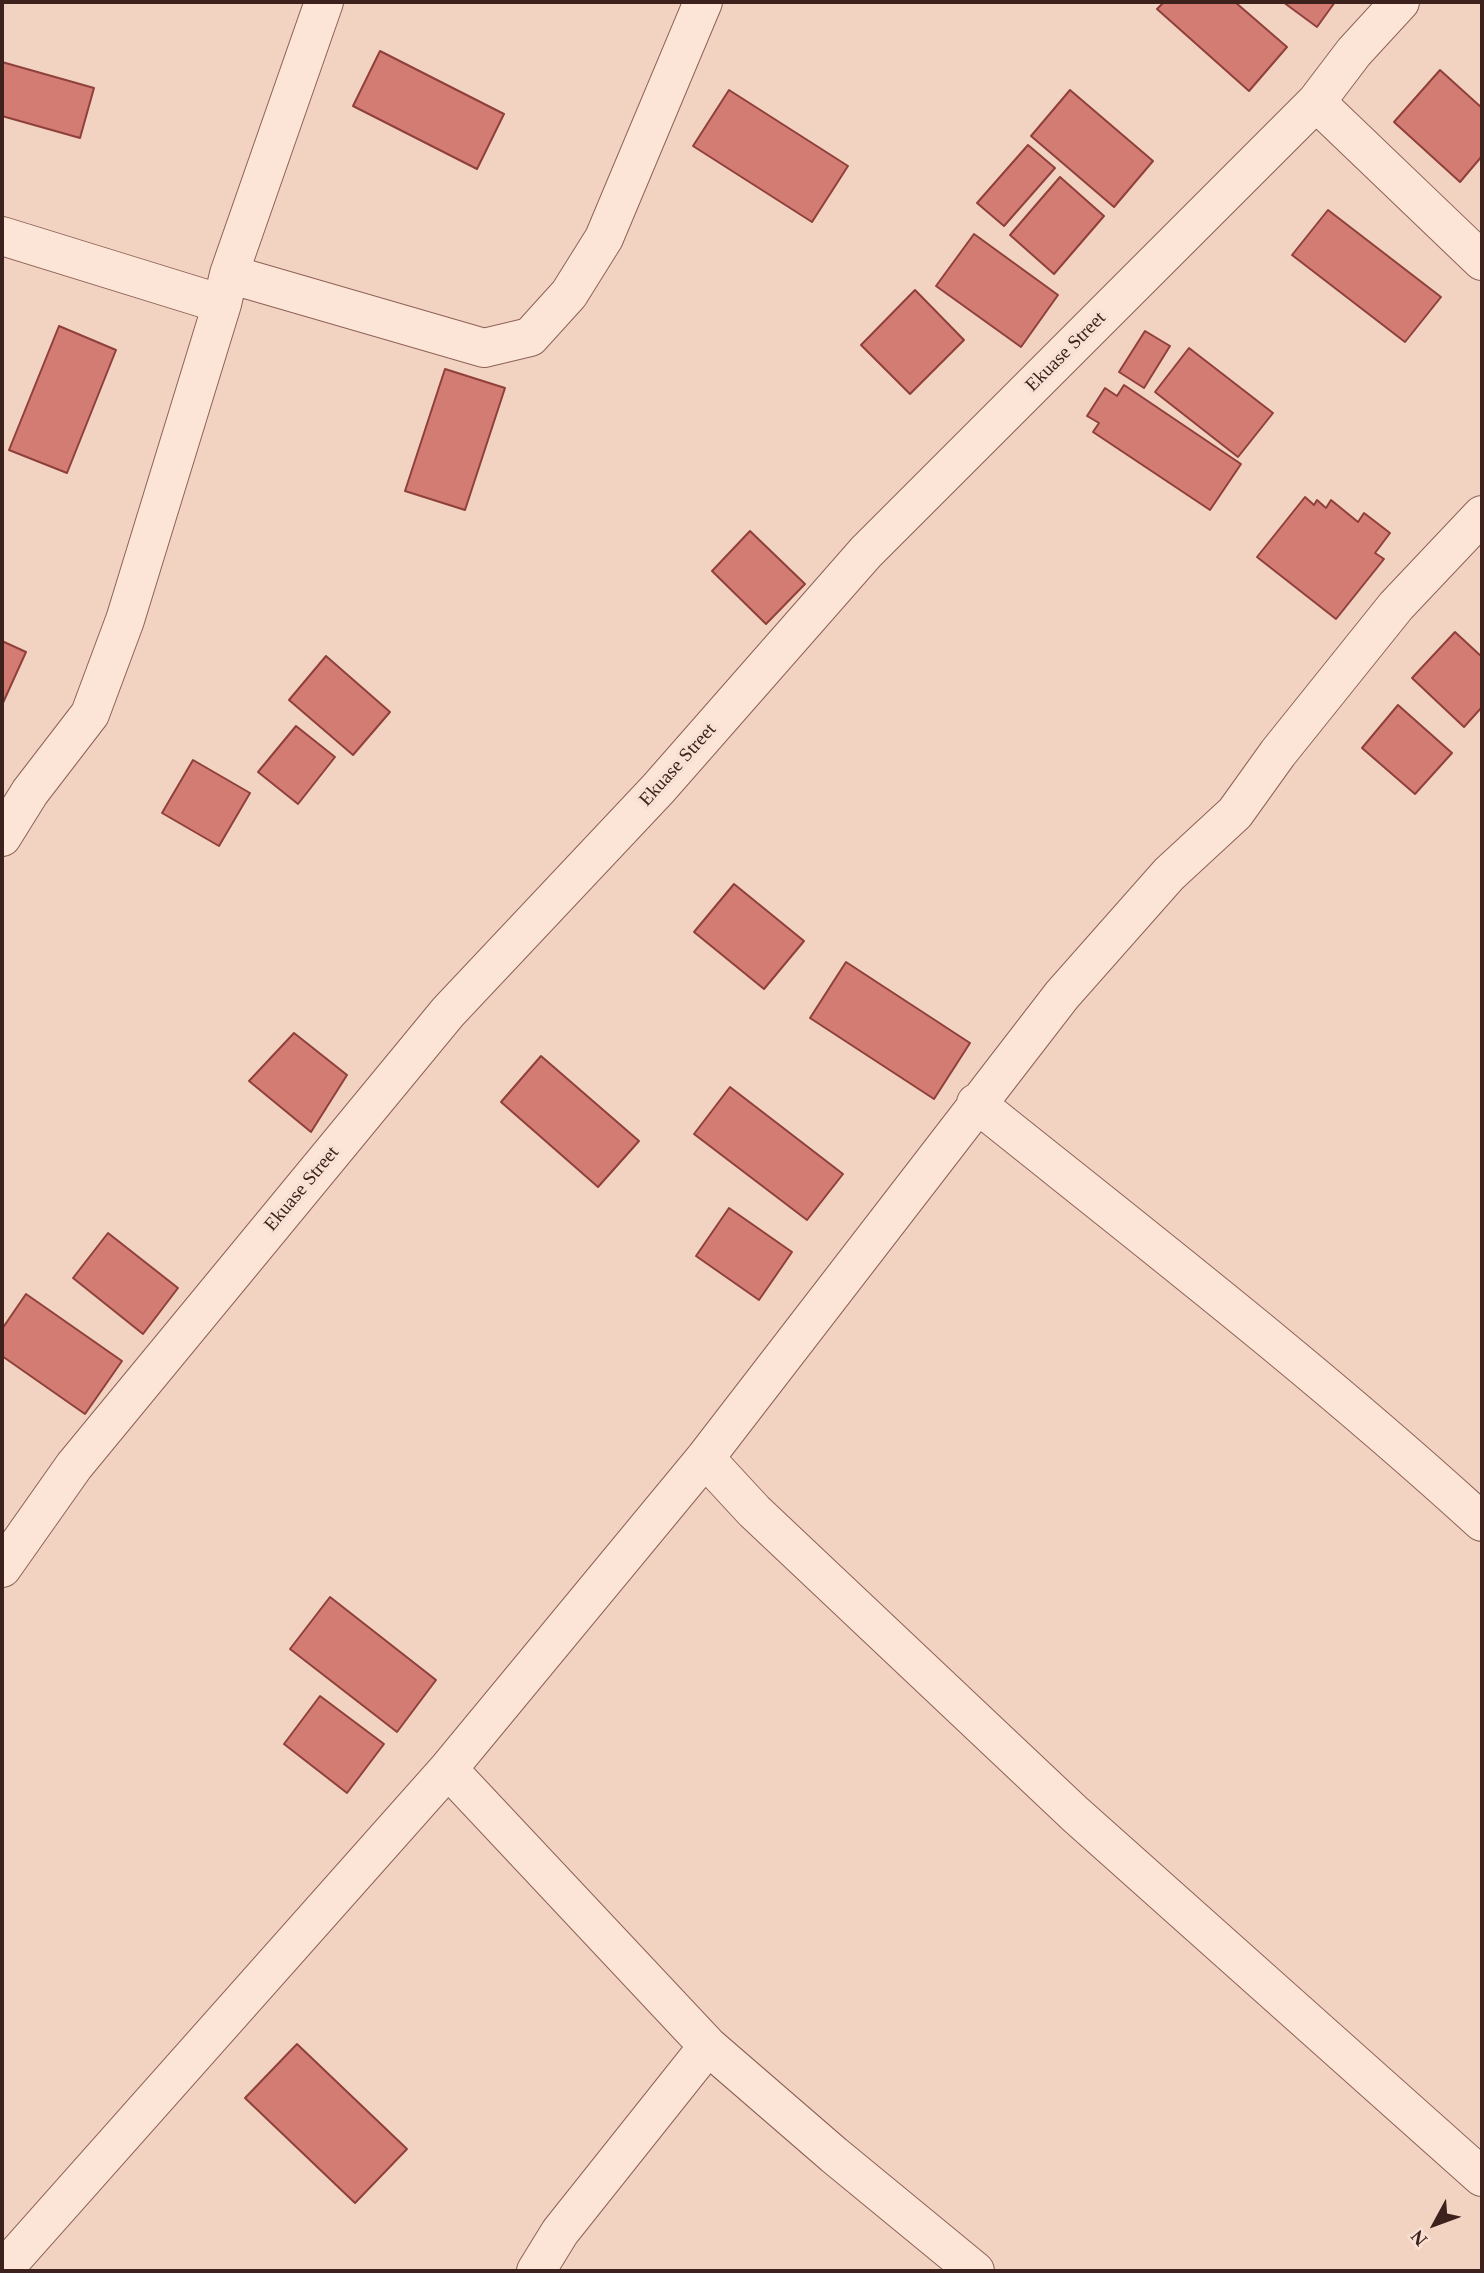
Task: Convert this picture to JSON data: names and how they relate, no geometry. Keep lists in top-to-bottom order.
{
  "streets": {
    "street": ["Ekuase Street"]
  },
  "north": "bottom left"
}
